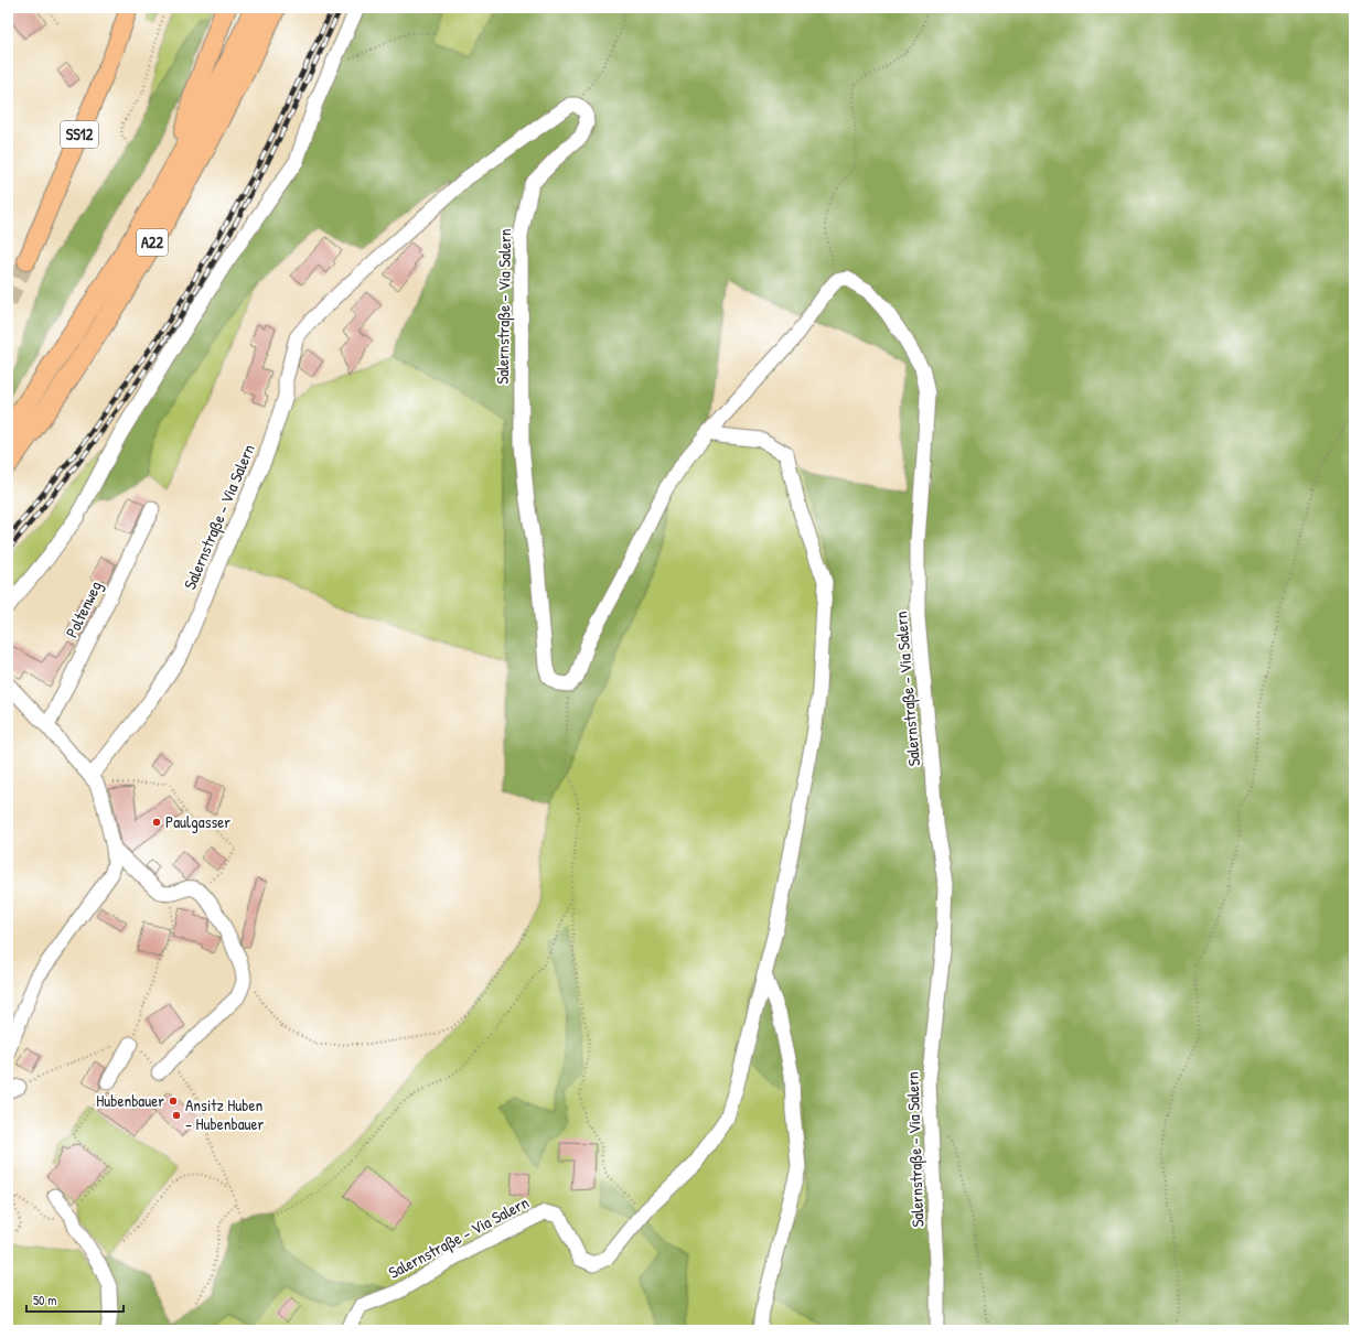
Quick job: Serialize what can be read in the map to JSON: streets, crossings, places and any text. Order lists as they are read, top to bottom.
{
  "streets": {
    "highway": ["A22"],
    "main road": ["SS12"],
    "street": ["Salernstraße - Via Salern", "Poltenweg"]
  },
  "places": ["Paulgasser", "Hubenbauer", "Ansitz Huben - Hubenbauer"],
  "scale_bar": "50 m"
}
